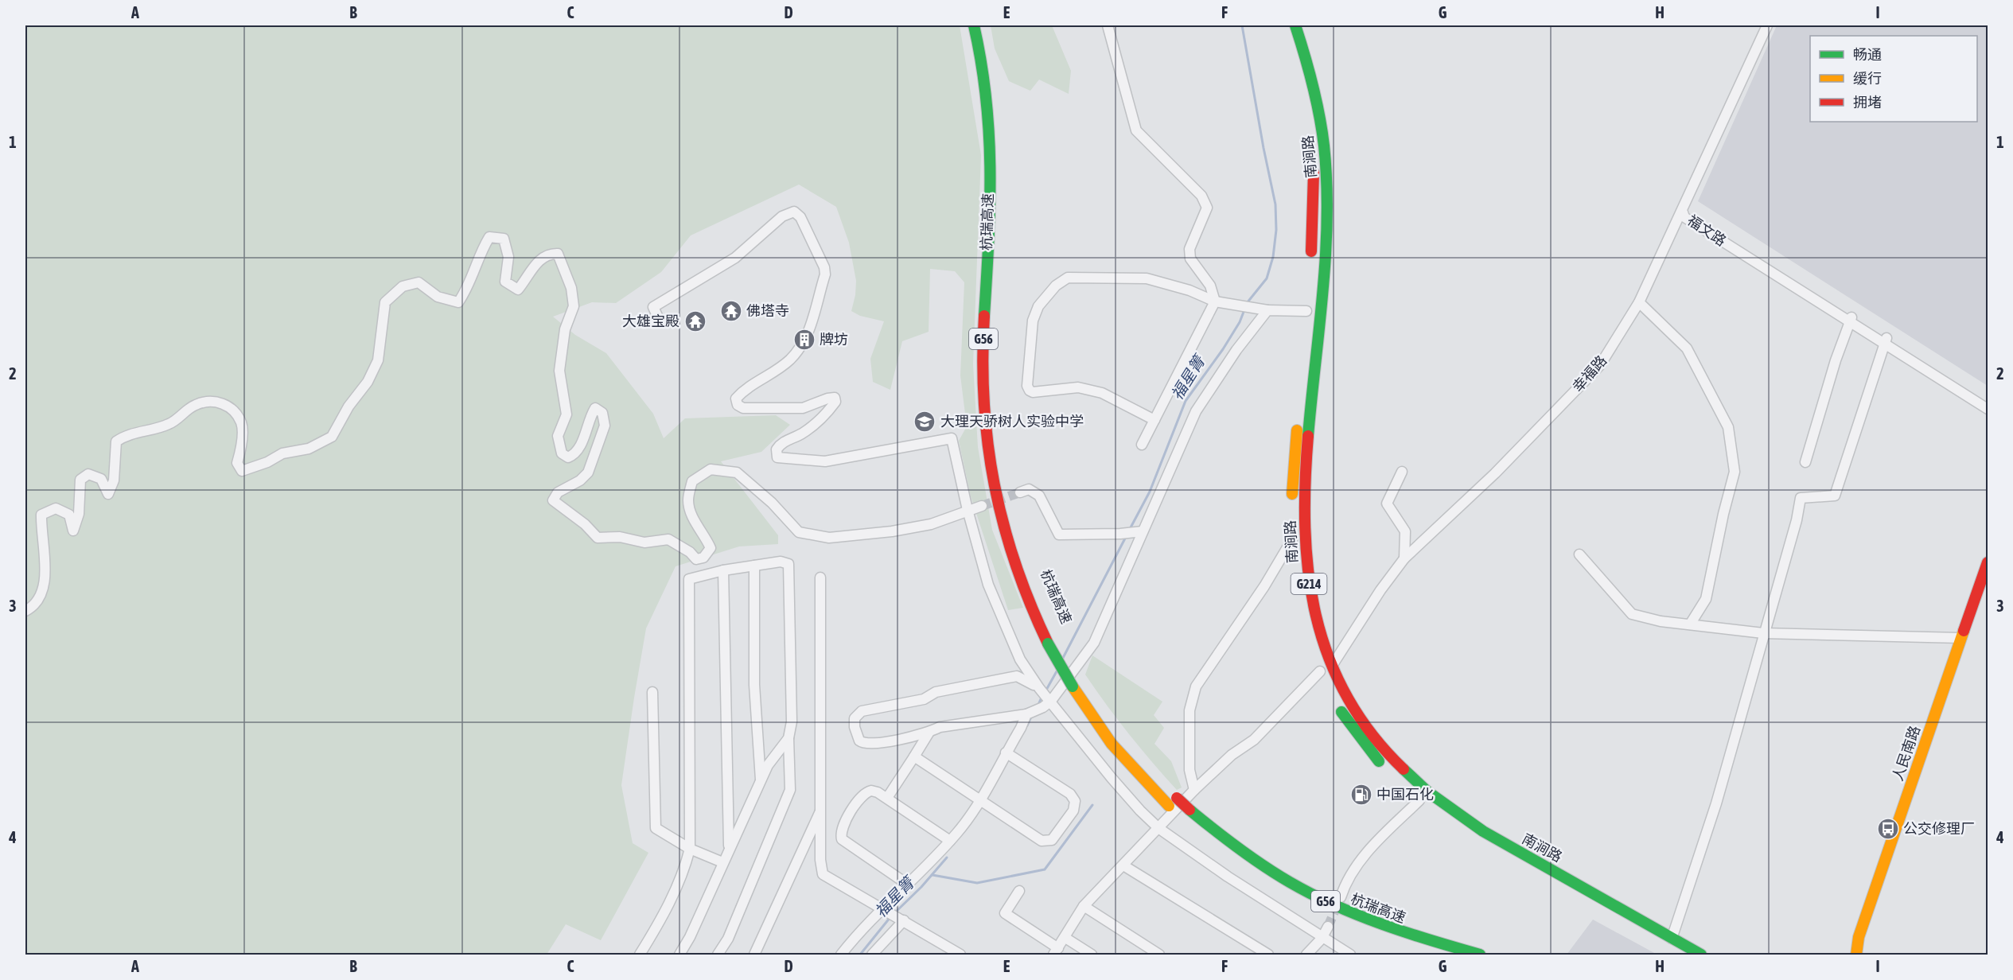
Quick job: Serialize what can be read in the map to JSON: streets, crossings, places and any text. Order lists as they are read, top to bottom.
{
  "streets": {
    "main road": [
      "南涧路",
      "杭瑞高速",
      "G56",
      "G214",
      "人民南路"
    ],
    "street": ["福文路", "幸福路"]
  },
  "crossings": [
    ["南涧路", "幸福路"],
    ["福文路", "幸福路"]
  ],
  "water": ["福星箐"],
  "places": {
    "temple": ["佛塔寺", "大雄宝殿"],
    "building": ["牌坊"],
    "school or university": ["大理天骄树人实验中学"],
    "fuel station": ["中国石化"],
    "bus stop": ["公交修理厂"]
  },
  "legend": ["畅通", "缓行", "拥堵"],
  "grid": {
    "columns": [
      "A",
      "B",
      "C",
      "D",
      "E",
      "F",
      "G",
      "H",
      "I"
    ],
    "rows": [
      "1",
      "2",
      "3",
      "4"
    ]
  }
}
